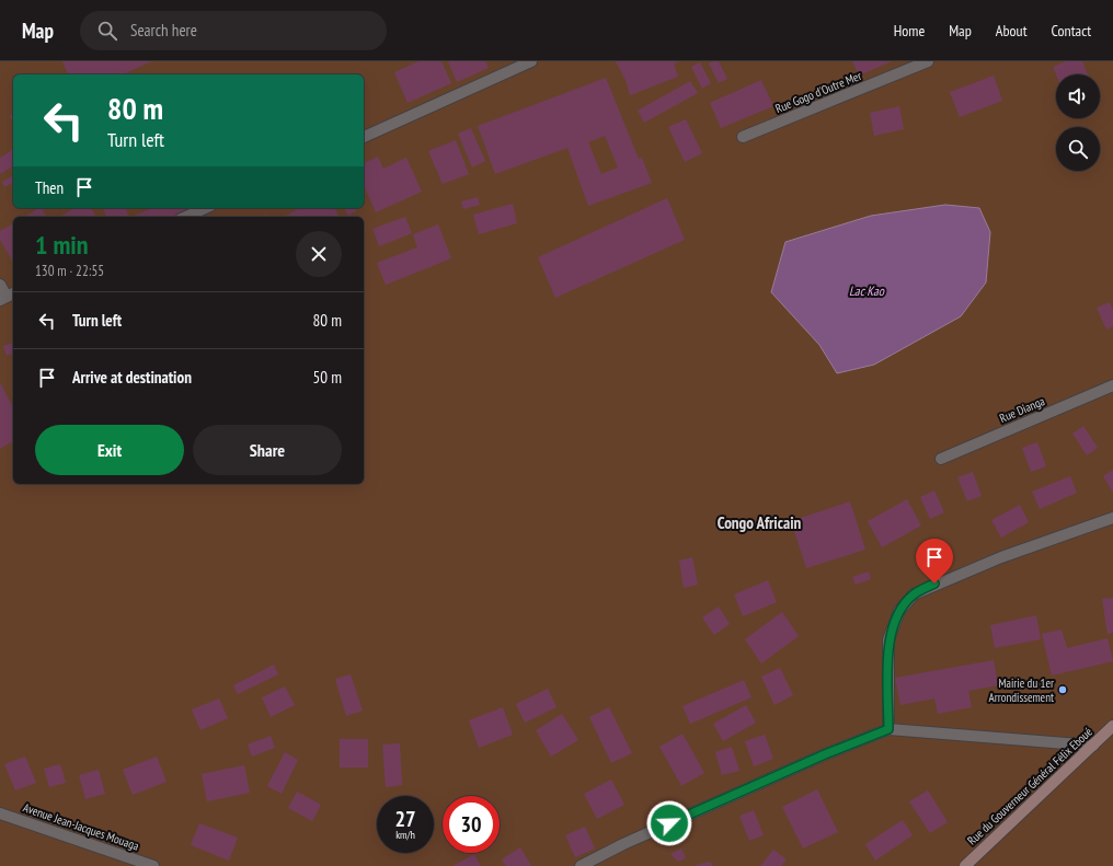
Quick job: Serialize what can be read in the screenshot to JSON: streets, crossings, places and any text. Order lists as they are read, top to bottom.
{
  "streets": {
    "main road": ["Rue du Gouverneur Général Félix Eboué"],
    "street": ["Rue Gogo d'Outre Mer", "Rue Dianga", "Avenue Jean-Jacques Mouaga"]
  },
  "districts": ["Congo Africain"],
  "water": ["Lac Kao"],
  "places": ["Mairie du 1er Arrondissement"],
  "page": {
    "header": "Map",
    "search": "Search here",
    "nav": [
      "Home",
      "Map",
      "About",
      "Contact"
    ],
    "turn": ["80 m", "Turn left"],
    "then": "Then",
    "heading": ["1 min", "130 m · 22:55"],
    "list": [
      {
        "name": "Turn left",
        "value": "80 m"
      },
      {
        "name": "Arrive at destination",
        "value": "50 m"
      }
    ],
    "buttons": ["Exit", "Share"],
    "speed": "27 km/h",
    "limit": "30"
  }
}
